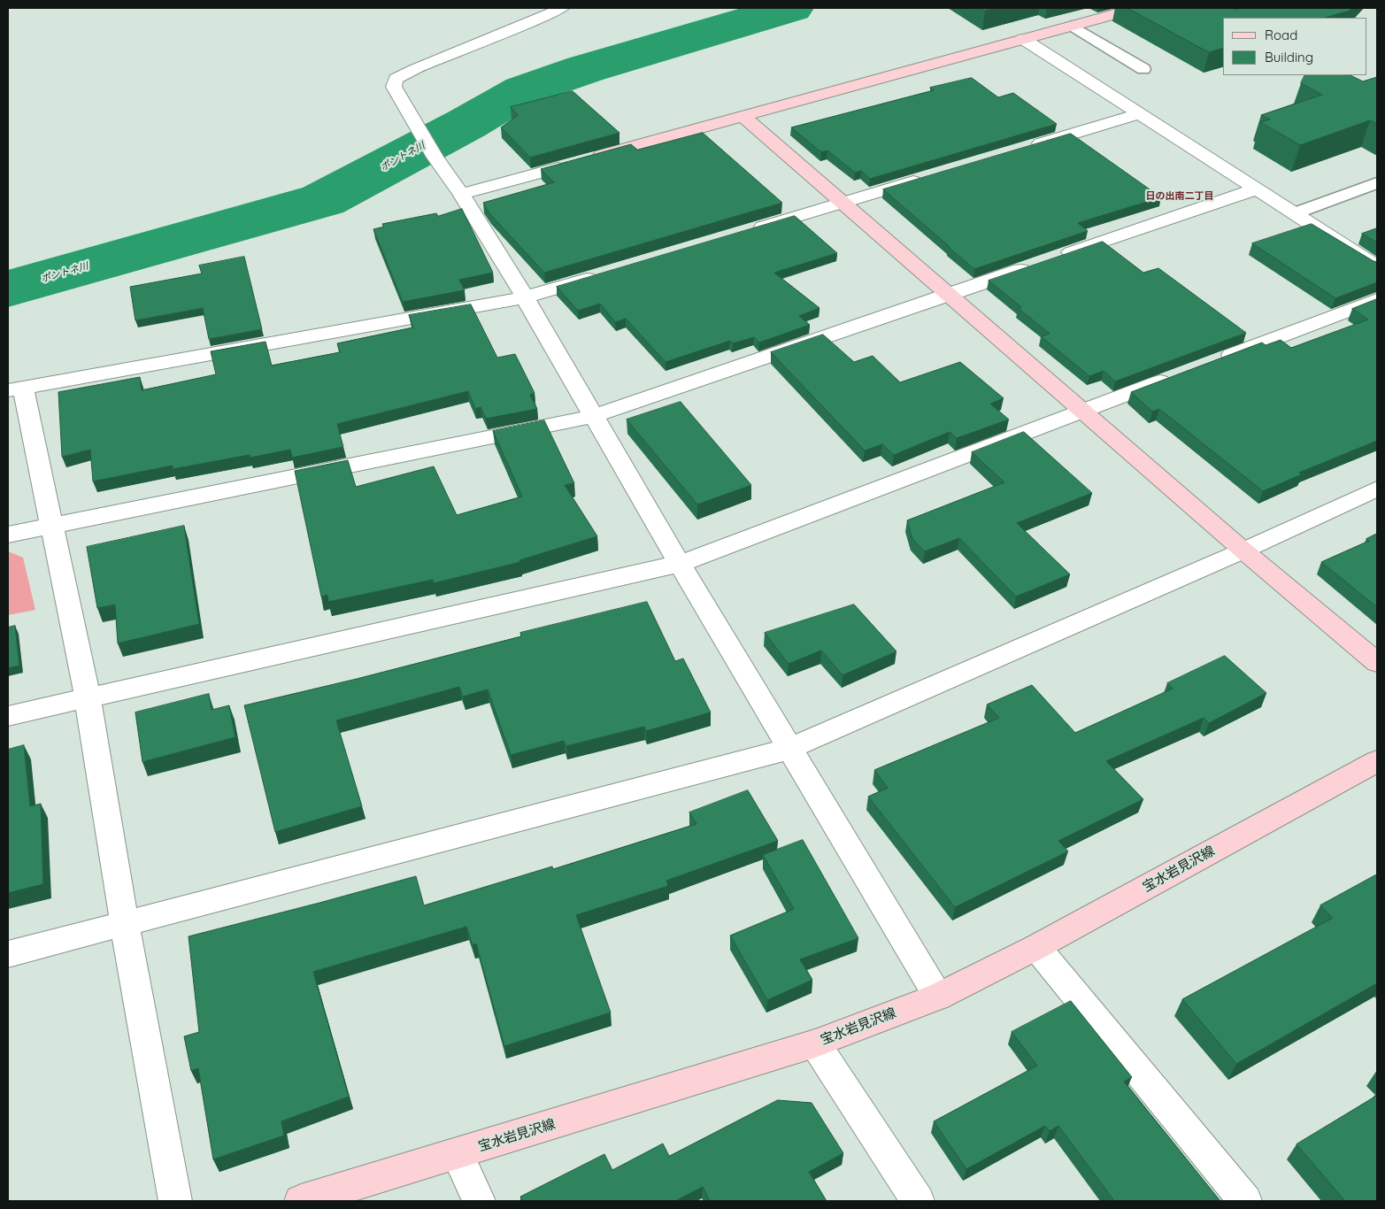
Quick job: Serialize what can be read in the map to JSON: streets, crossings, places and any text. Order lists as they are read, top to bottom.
{
  "streets": {
    "street": ["宝水岩見沢線"]
  },
  "districts": ["日の出南二丁目"],
  "water": ["ポントネ川"],
  "legend": ["Road", "Building"]
}
